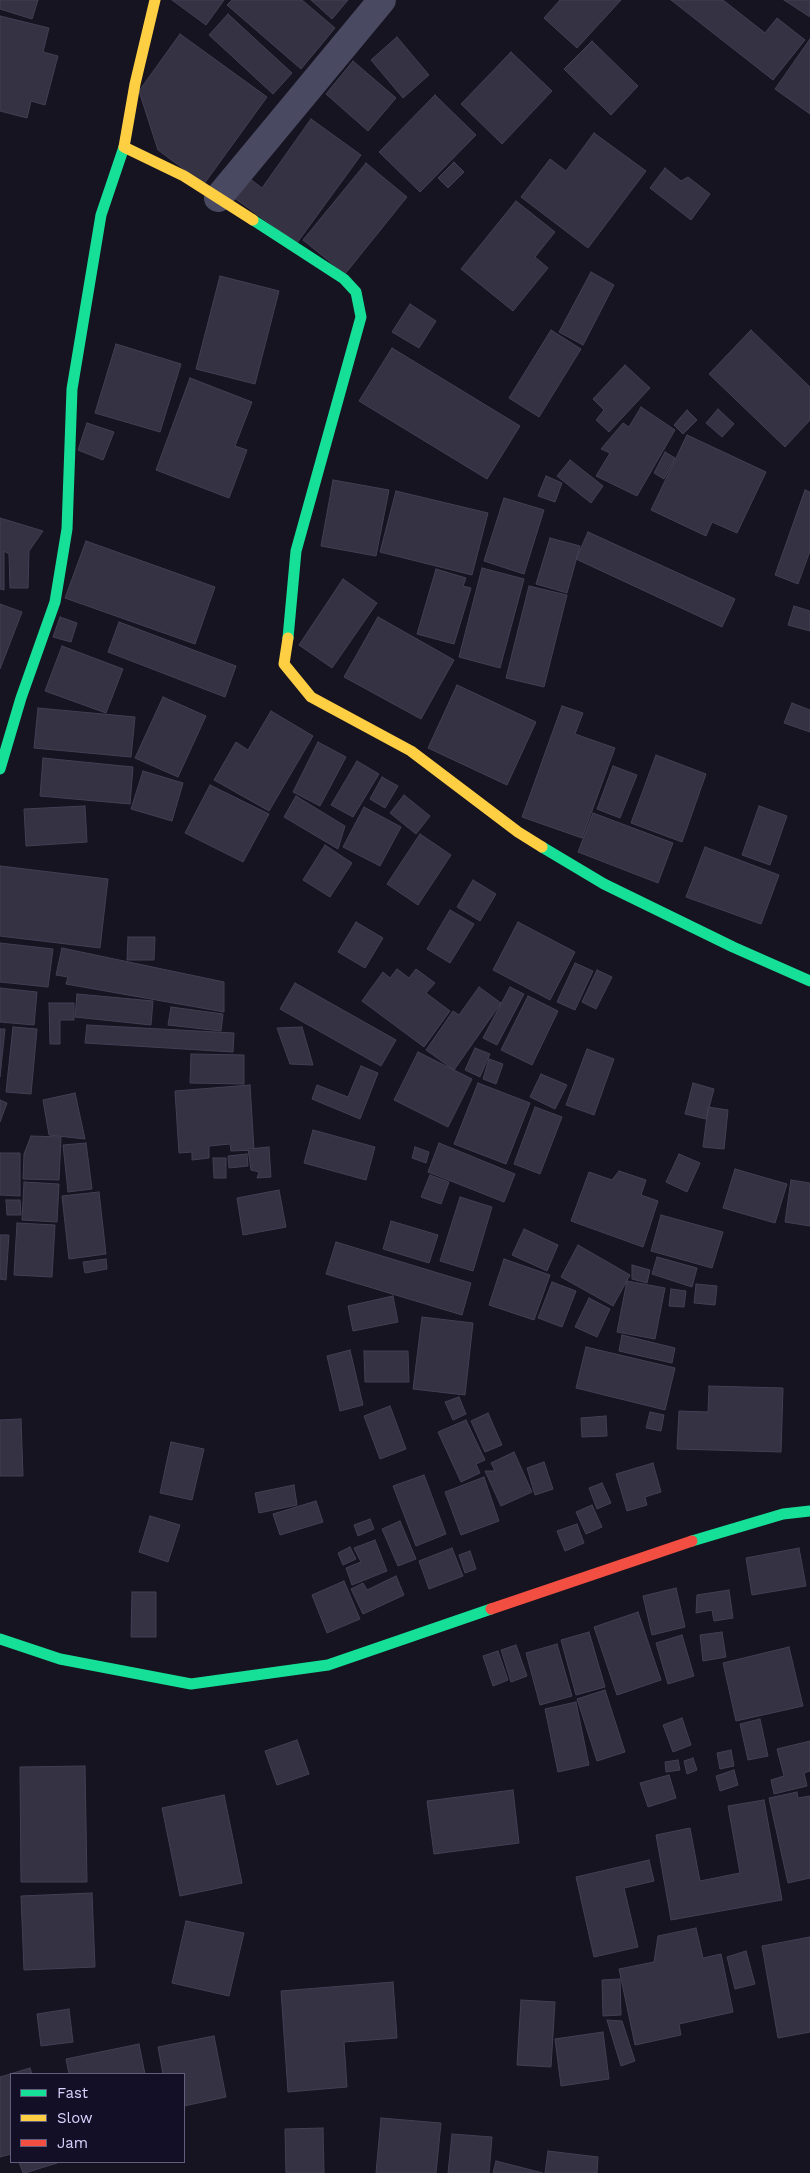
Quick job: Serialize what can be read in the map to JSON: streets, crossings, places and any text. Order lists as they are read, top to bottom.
{
  "legend": ["Fast", "Slow", "Jam"]
}
